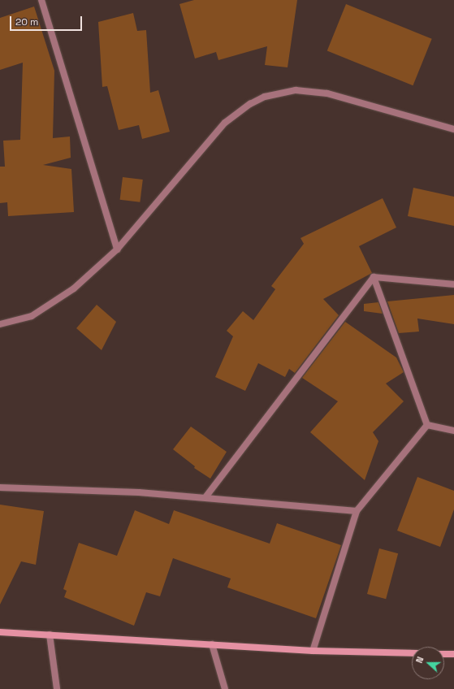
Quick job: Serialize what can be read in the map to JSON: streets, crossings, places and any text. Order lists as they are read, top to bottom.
{
  "scale_bar": "20 m",
  "north": "left"
}
